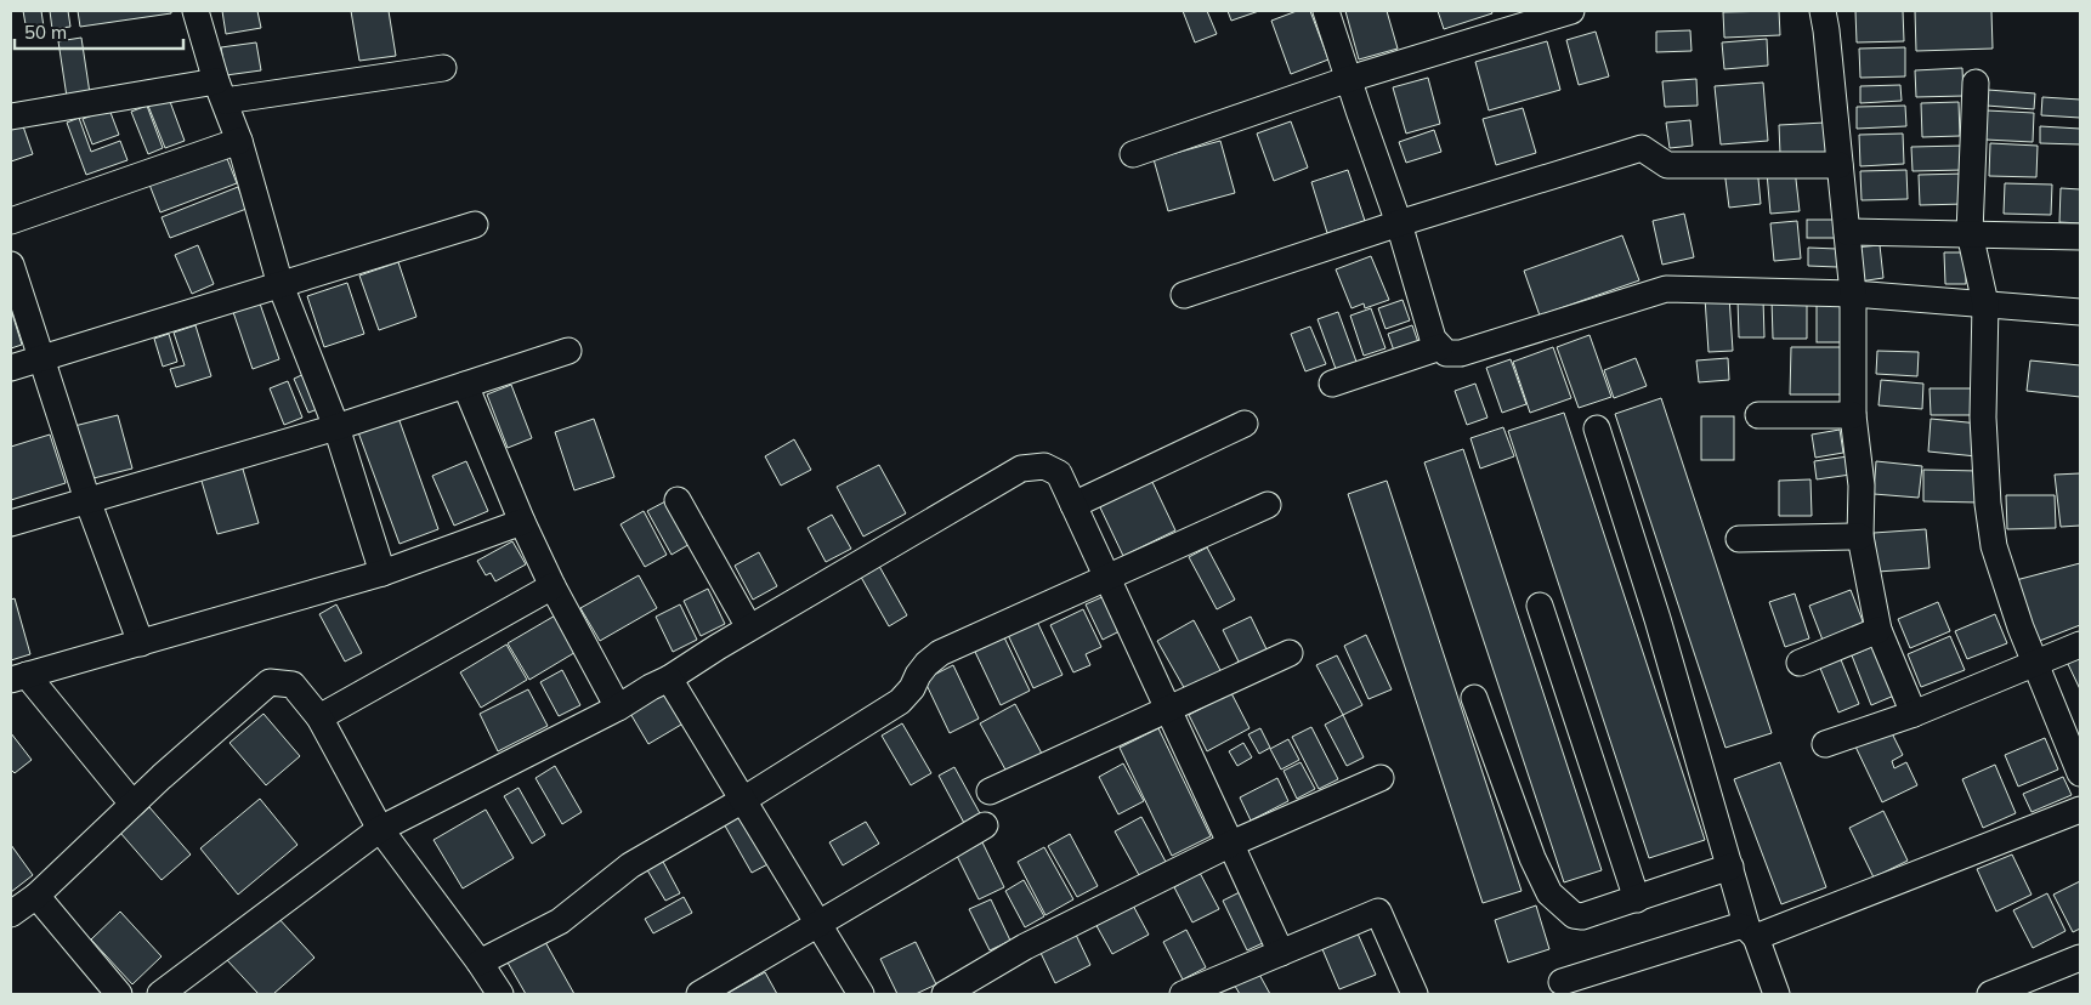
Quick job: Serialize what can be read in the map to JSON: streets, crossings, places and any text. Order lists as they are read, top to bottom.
{
  "scale_bar": "50 m"
}
